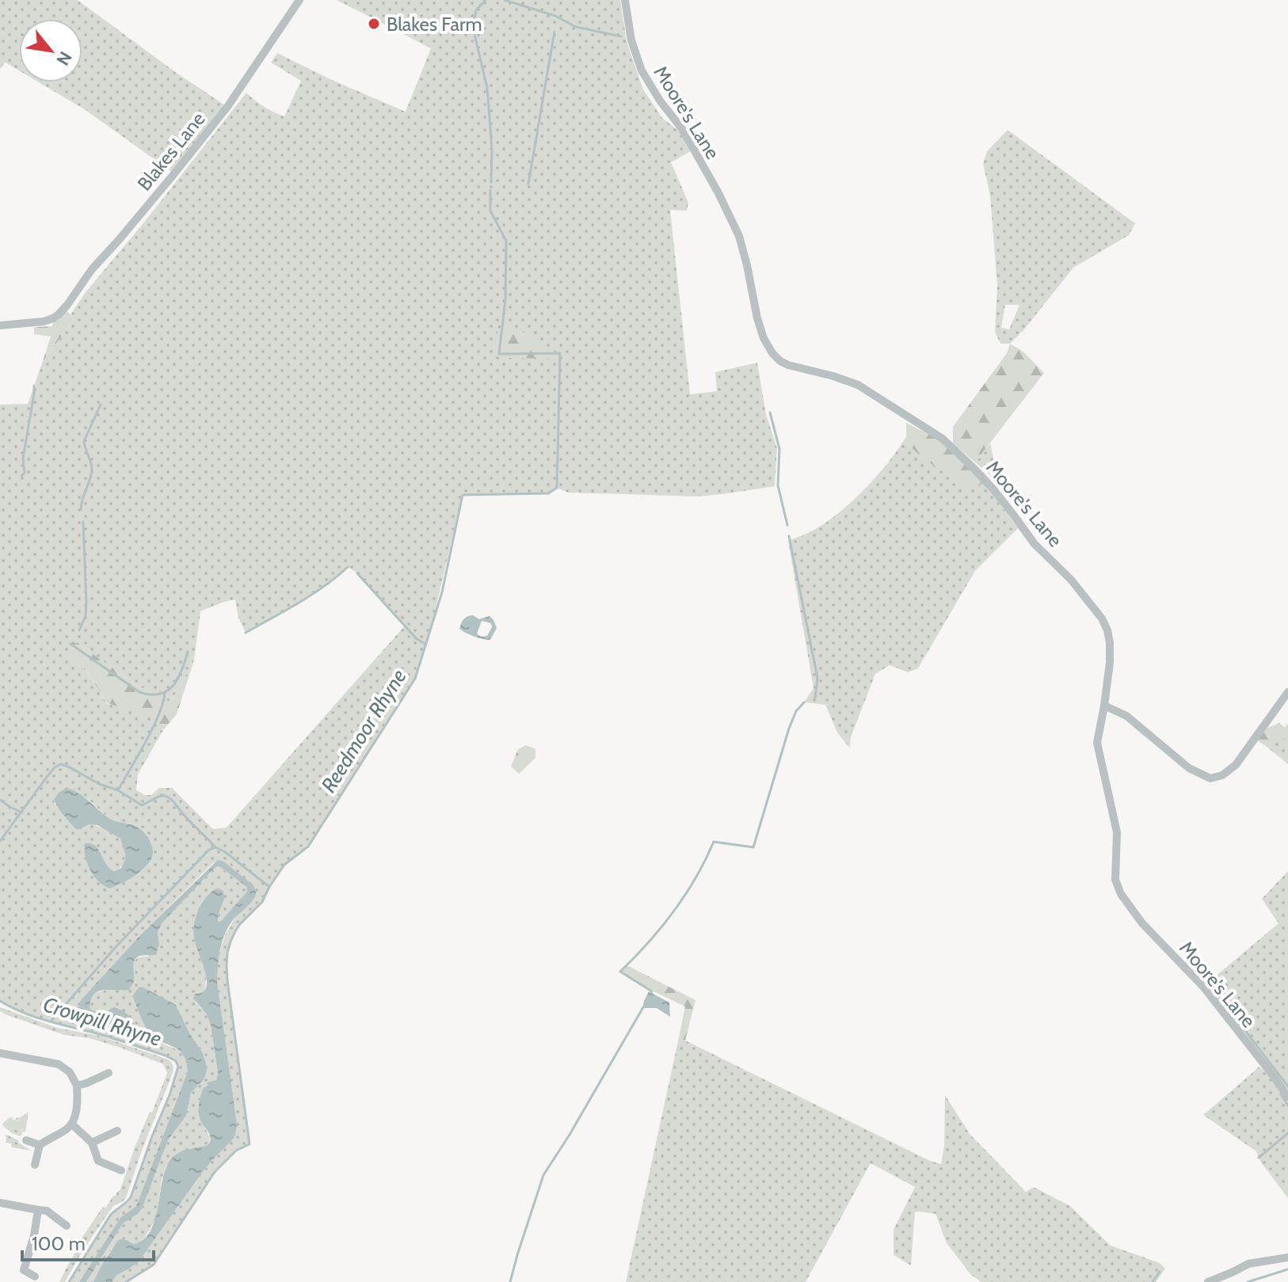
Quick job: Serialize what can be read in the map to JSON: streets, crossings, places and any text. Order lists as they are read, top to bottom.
{
  "streets": {
    "street": ["Moore's Lane", "Blakes Lane"]
  },
  "water": ["Reedmoor Rhyne", "Crowpill Rhyne"],
  "places": ["Blakes Farm"],
  "scale_bar": "100 m",
  "north": "bottom right"
}
